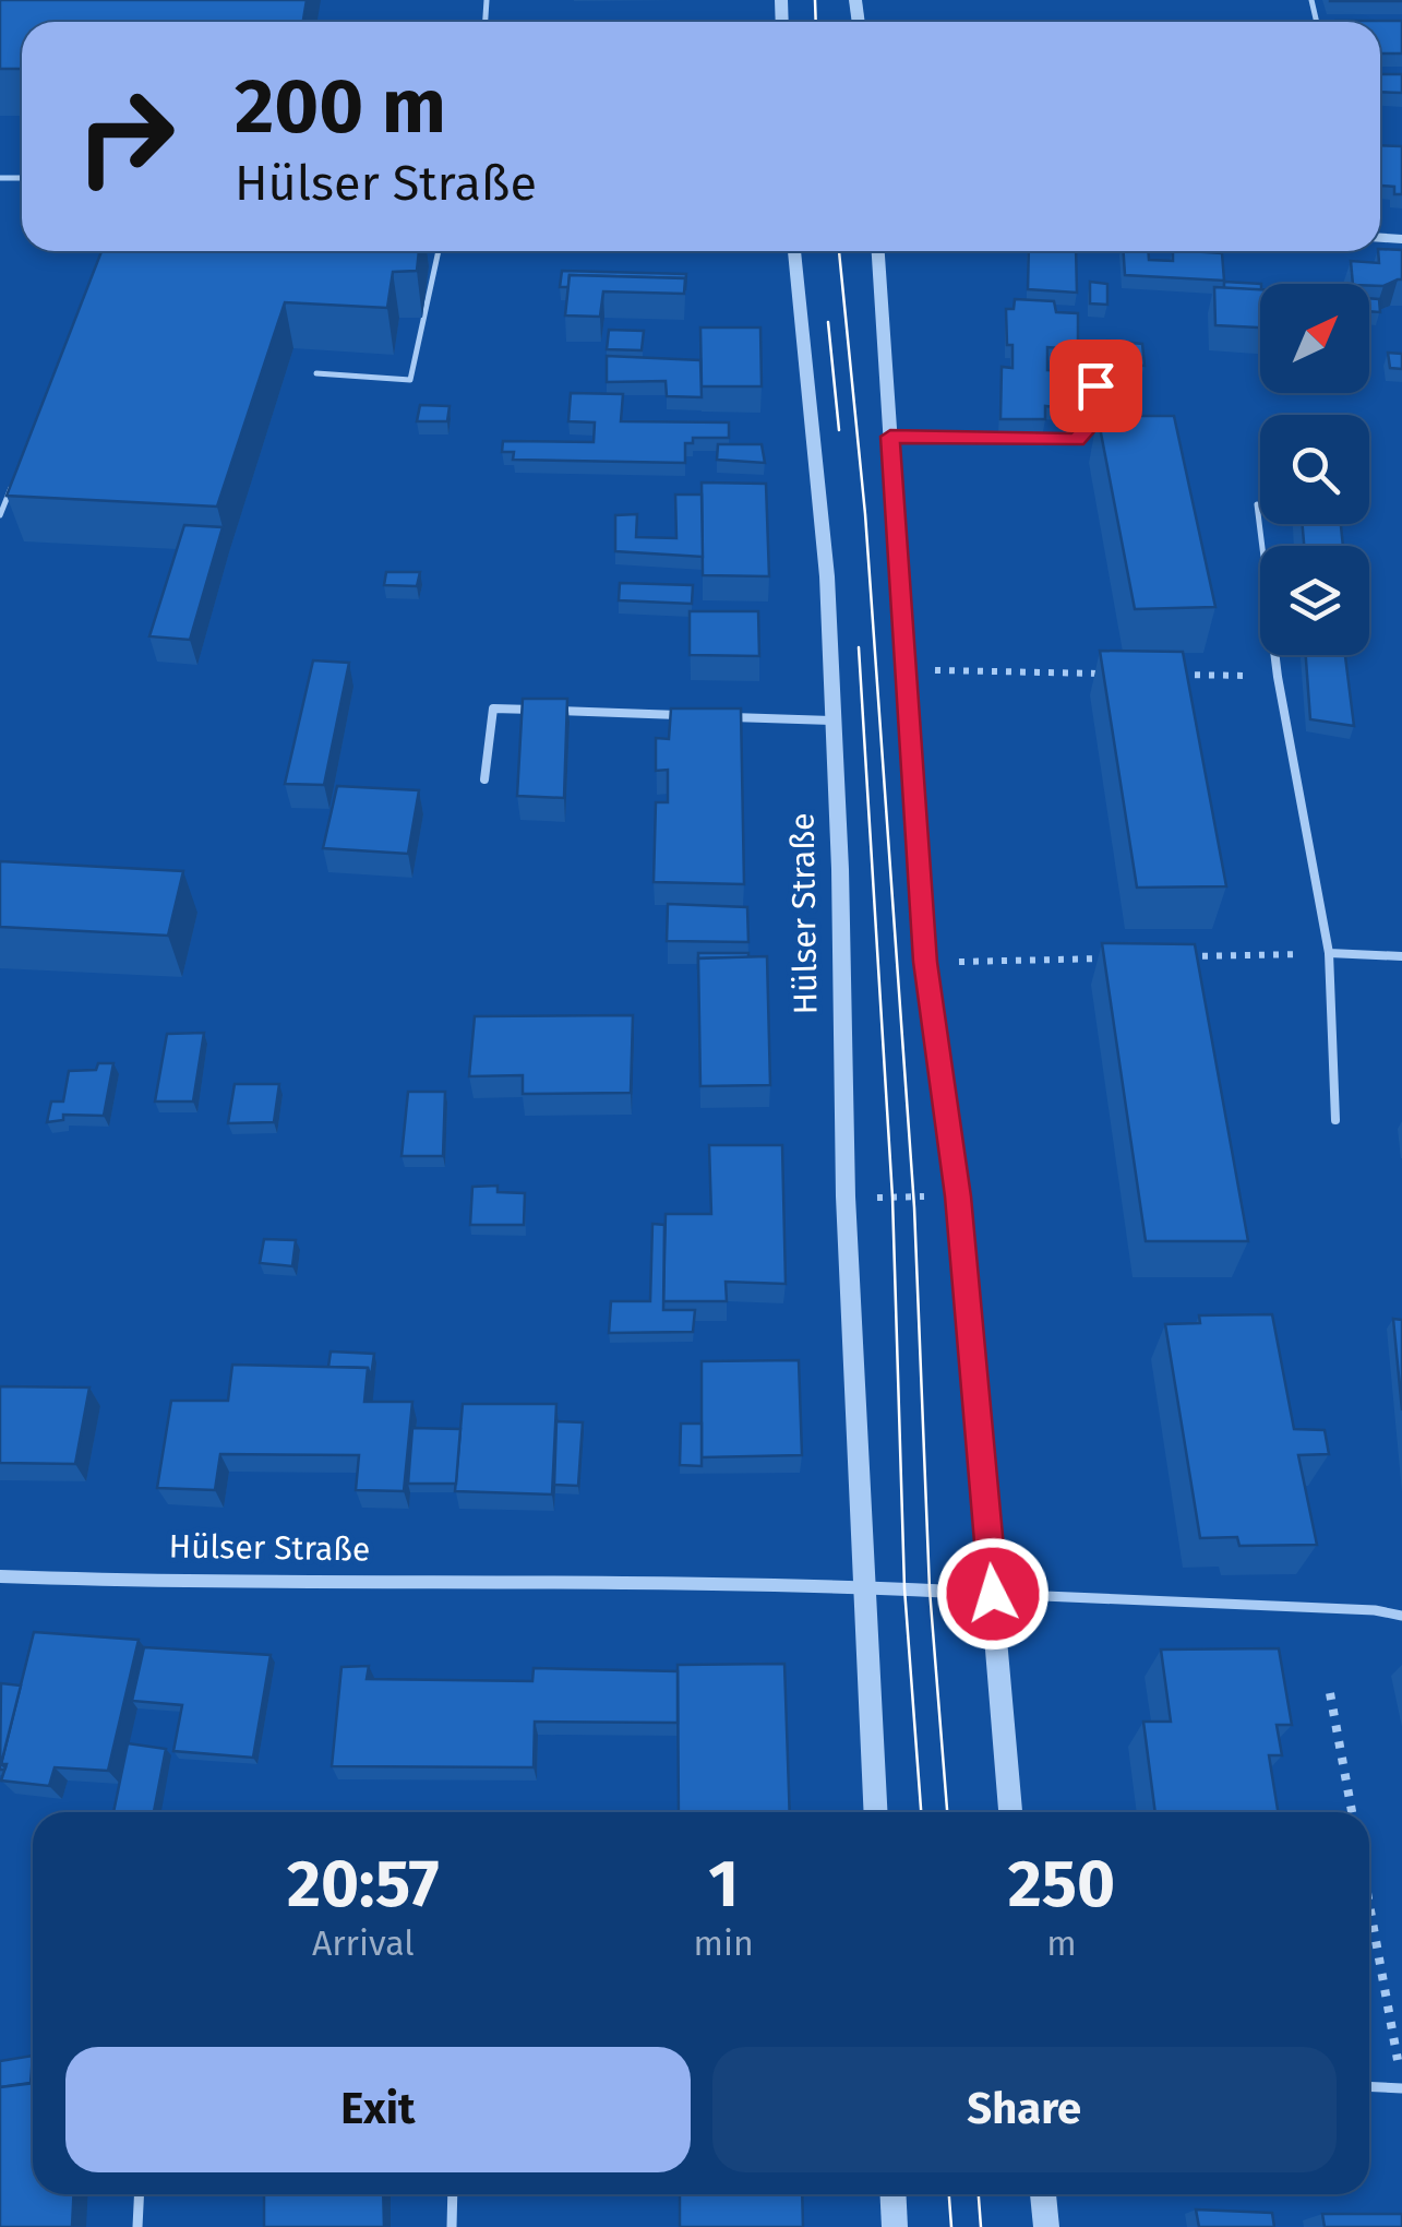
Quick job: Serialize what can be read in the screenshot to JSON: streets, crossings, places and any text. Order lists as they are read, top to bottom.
{
  "streets": {
    "street": ["Hülser Straße"]
  },
  "north": "top right",
  "page": {
    "turn": ["200 m", "Hülser Straße"],
    "eta": [
      "20:57",
      "Arrival",
      "1",
      "min",
      "250",
      "m"
    ],
    "buttons": ["Exit", "Share"]
  }
}
